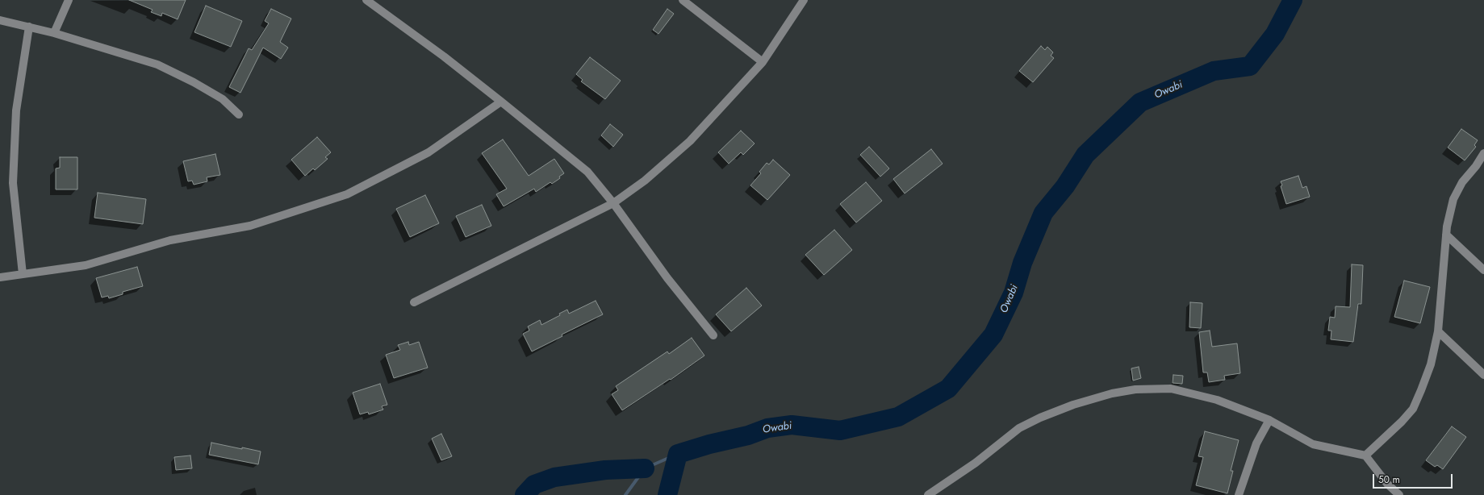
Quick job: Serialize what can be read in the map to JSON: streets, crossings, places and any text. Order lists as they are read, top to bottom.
{
  "water": ["Owabi"],
  "scale_bar": "50 m"
}
